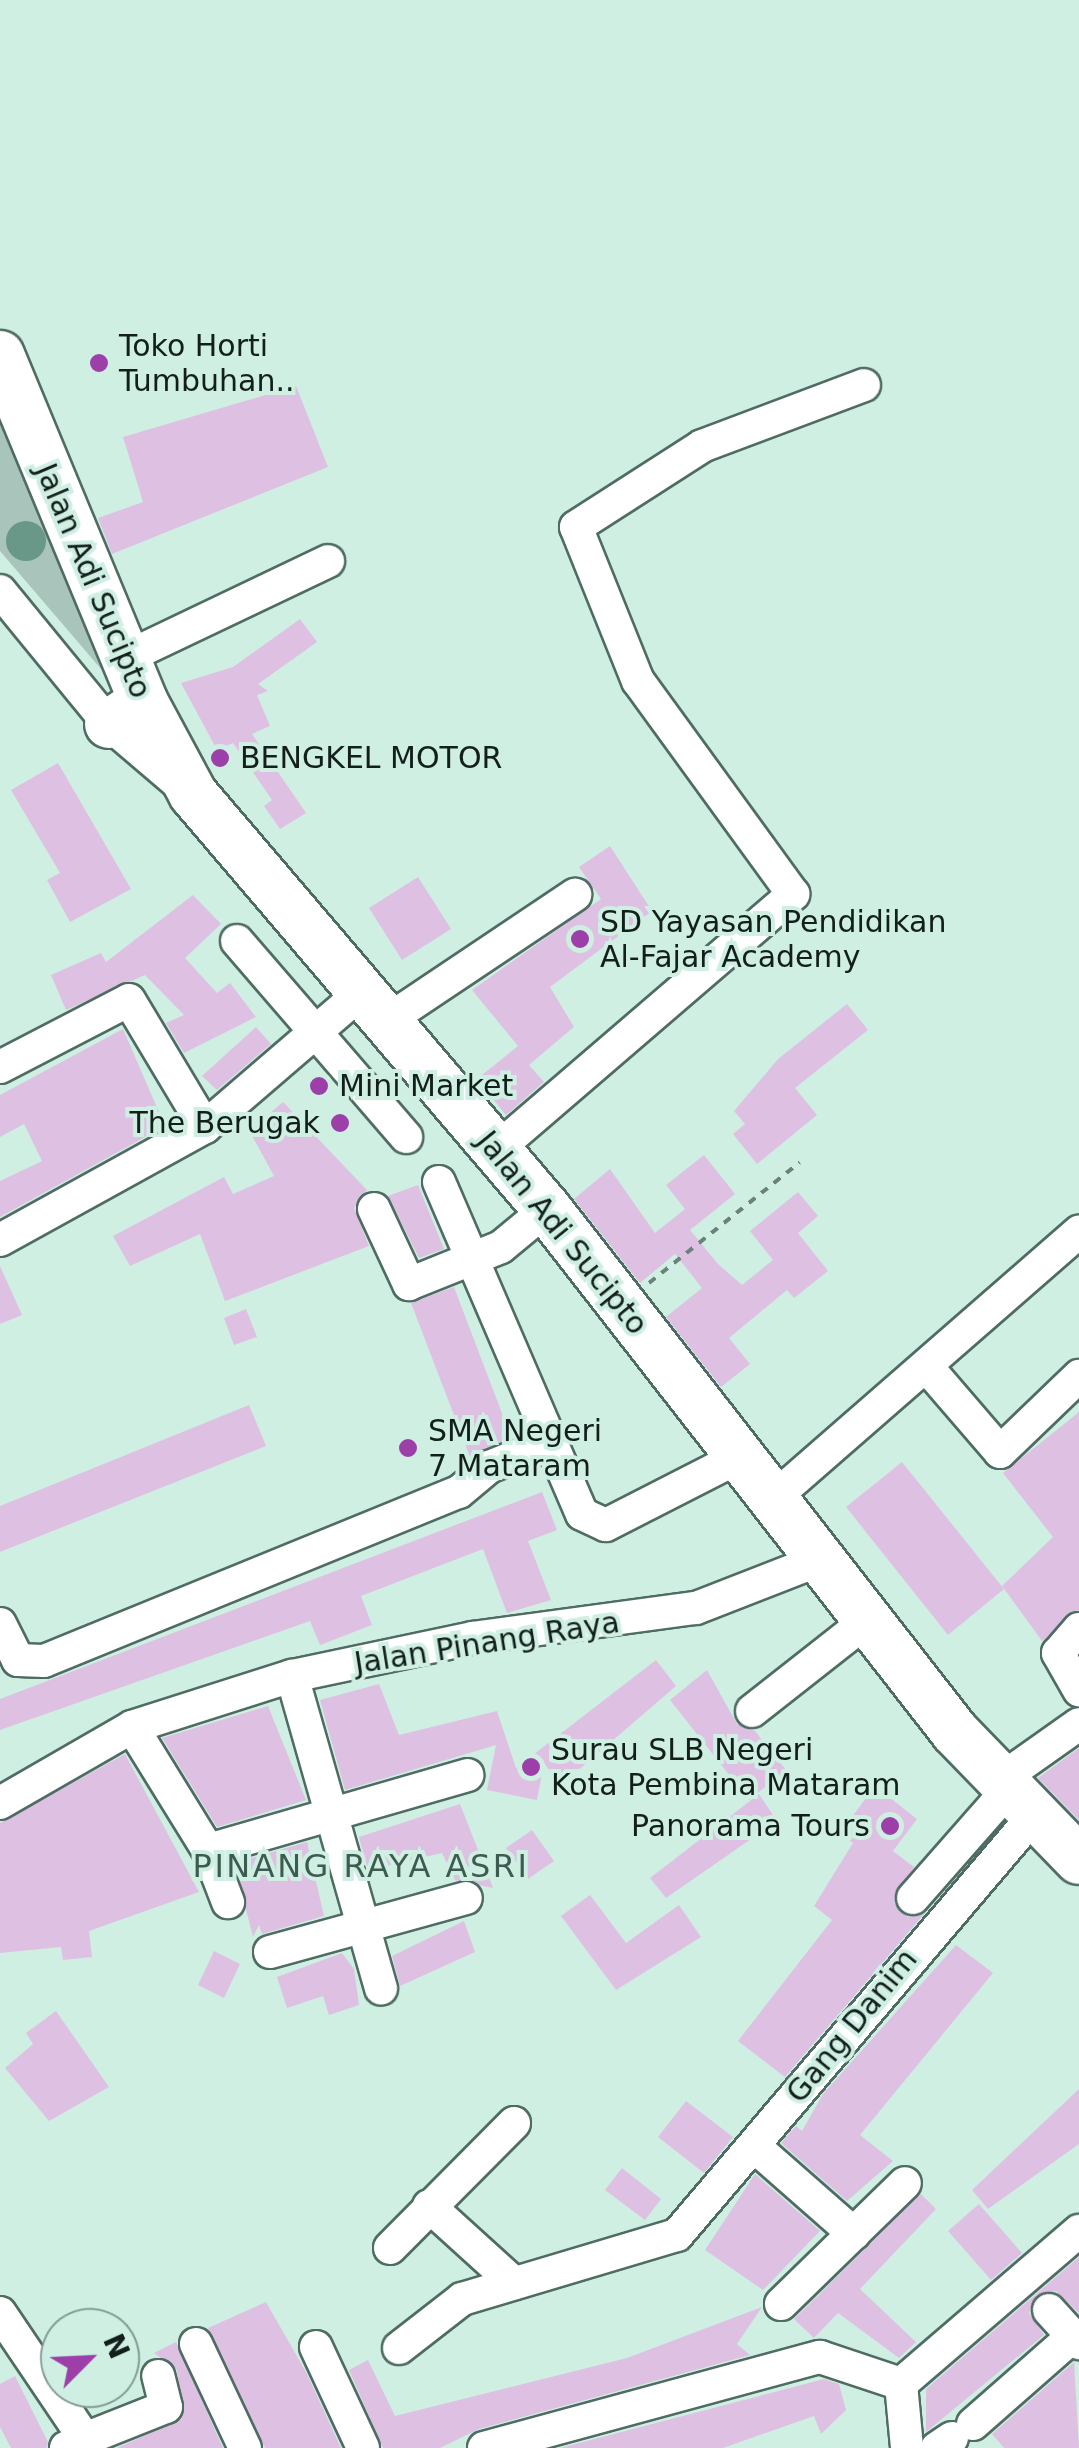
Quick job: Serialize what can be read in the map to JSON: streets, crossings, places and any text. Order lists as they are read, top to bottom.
{
  "streets": {
    "highway": ["Jalan Adi Sucipto"],
    "street": ["Jalan Pinang Raya", "Gang Danim"]
  },
  "crossings": [
    ["Jalan Adi Sucipto", "Jalan Pinang Raya"],
    ["Jalan Adi Sucipto", "Gang Danim"]
  ],
  "districts": ["PINANG RAYA ASRI"],
  "places": [
    "Toko Horti Tumbuhan..",
    "BENGKEL MOTOR",
    "SD Yayasan Pendidikan Al-Fajar Academy",
    "Mini Market",
    "The Berugak",
    "SMA Negeri 7 Mataram",
    "Surau SLB Negeri Kota Pembina Mataram",
    "Panorama Tours"
  ],
  "north": "top right"
}
